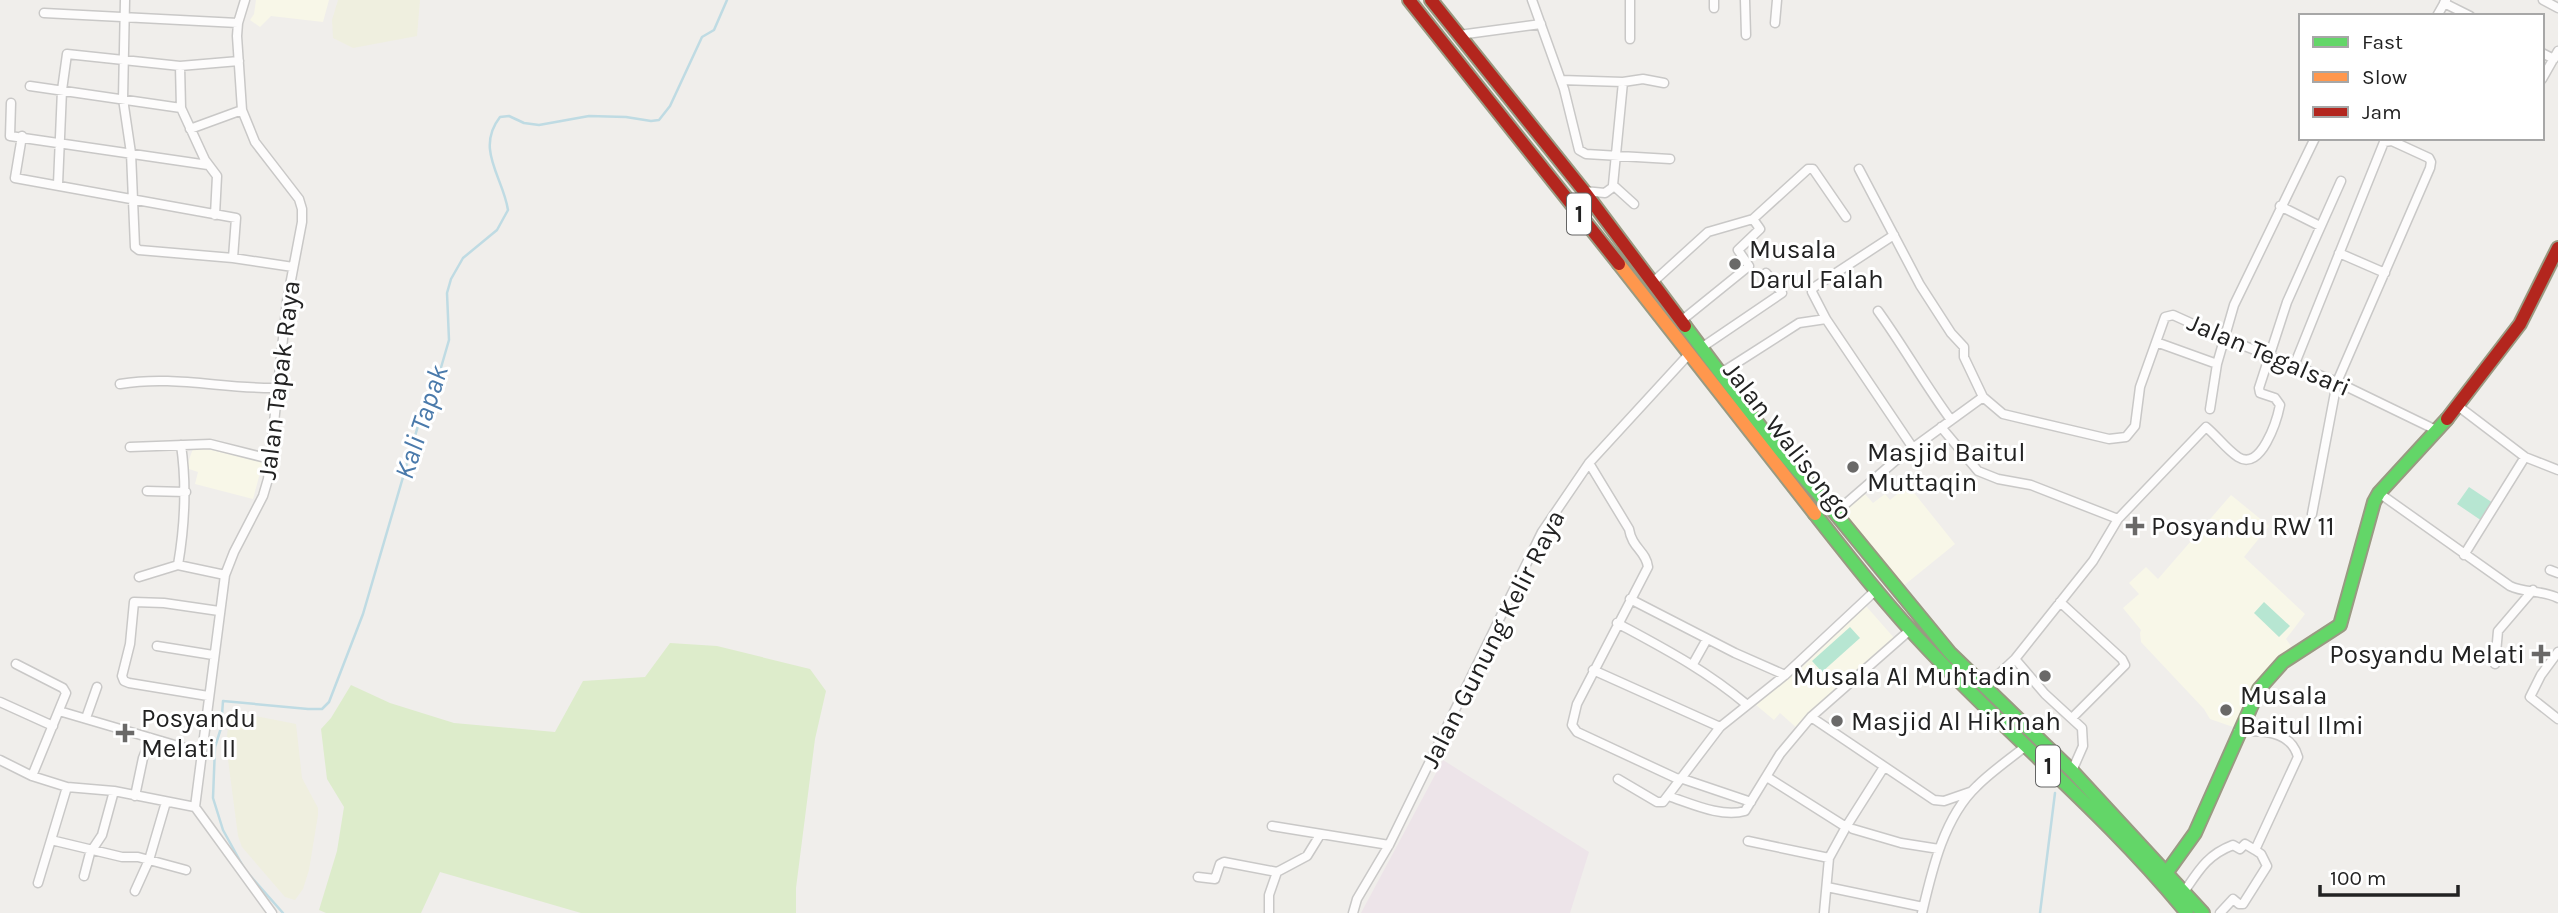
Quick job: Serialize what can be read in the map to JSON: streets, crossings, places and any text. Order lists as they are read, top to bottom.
{
  "streets": {
    "main road": ["1", "Jalan Walisongo"],
    "street": ["Jalan Tegalsari", "Jalan Tapak Raya", "Jalan Gunung Kelir Raya"]
  },
  "crossings": [
    ["1", "Jalan Walisongo"],
    ["Jalan Walisongo", "Jalan Gunung Kelir Raya"]
  ],
  "water": ["Kali Tapak"],
  "places": {
    "other": [
      "Musala Darul Falah",
      "Masjid Baitul Muttaqin",
      "Musala Al Muhtadin",
      "Musala Baitul Ilmi",
      "Masjid Al Hikmah"
    ],
    "health": ["Posyandu RW 11", "Posyandu Melati", "Posyandu Melati II"]
  },
  "legend": ["Fast", "Slow", "Jam"],
  "scale_bar": "100 m"
}
